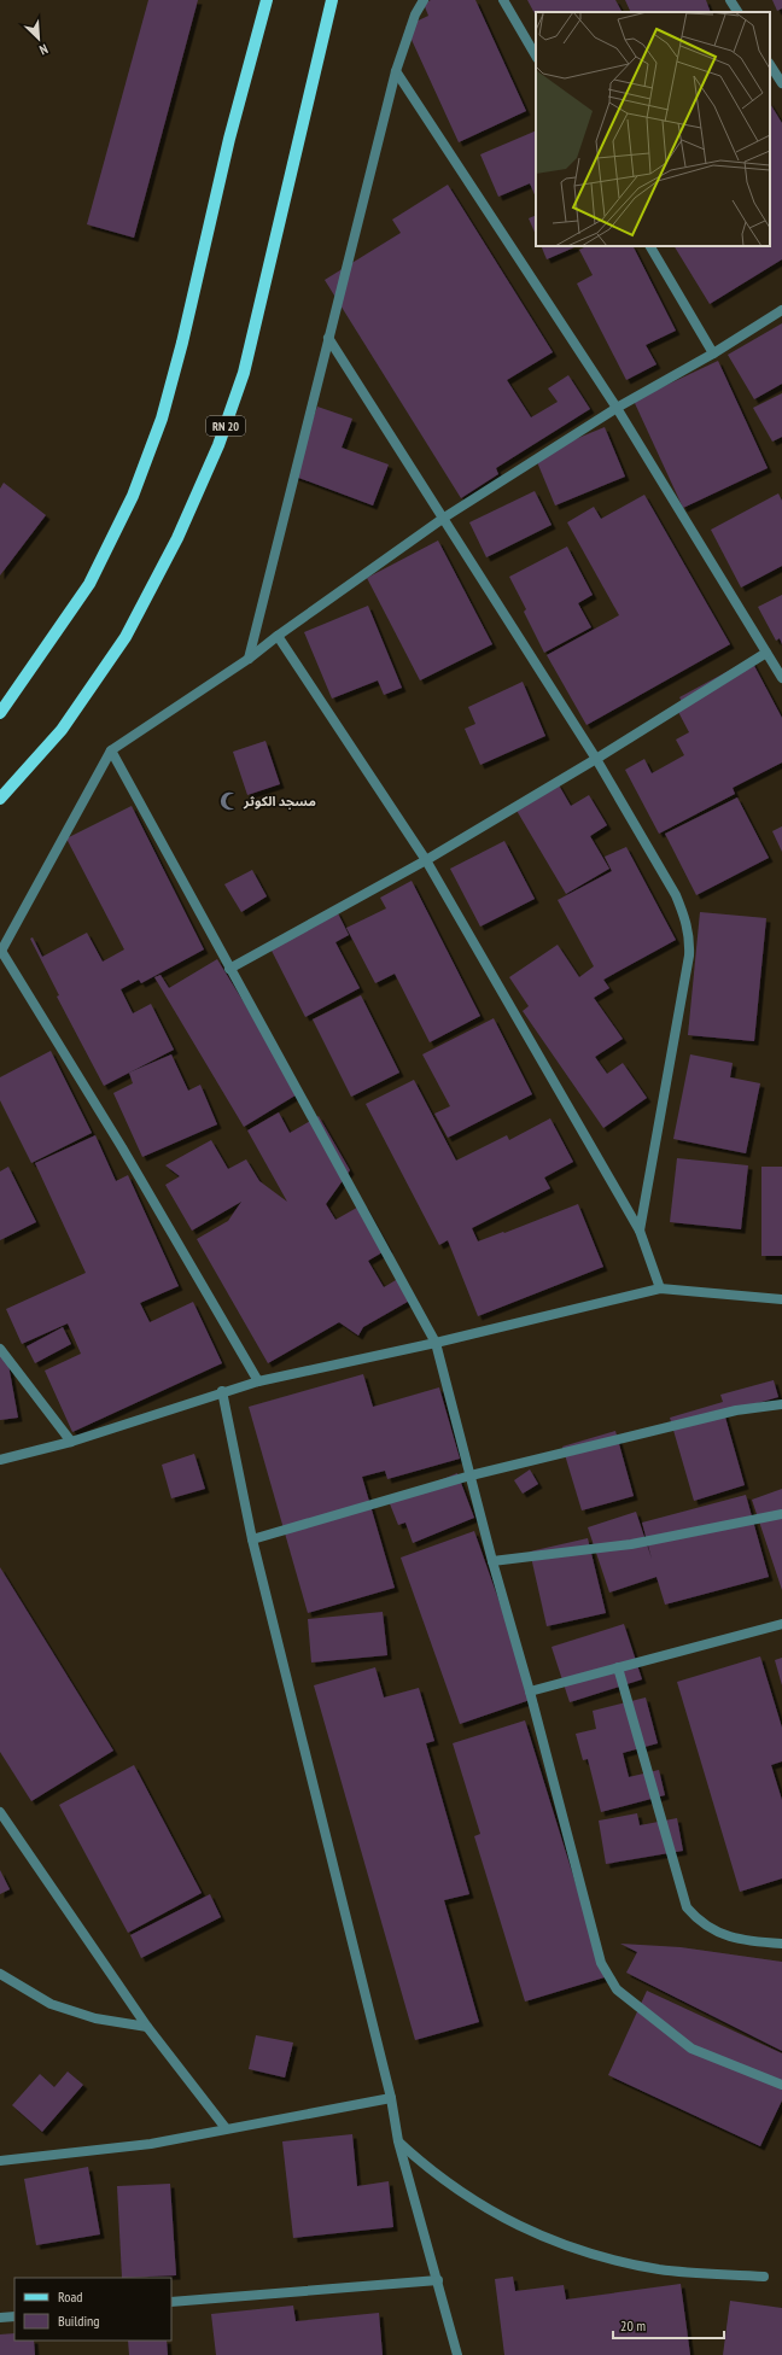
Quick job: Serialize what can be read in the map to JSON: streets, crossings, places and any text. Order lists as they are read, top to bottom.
{
  "streets": {
    "main road": ["RN 20"]
  },
  "places": {
    "mosque": ["مسجد الكوثر"]
  },
  "legend": ["Road", "Building"],
  "scale_bar": "20 m",
  "north": "bottom right"
}
